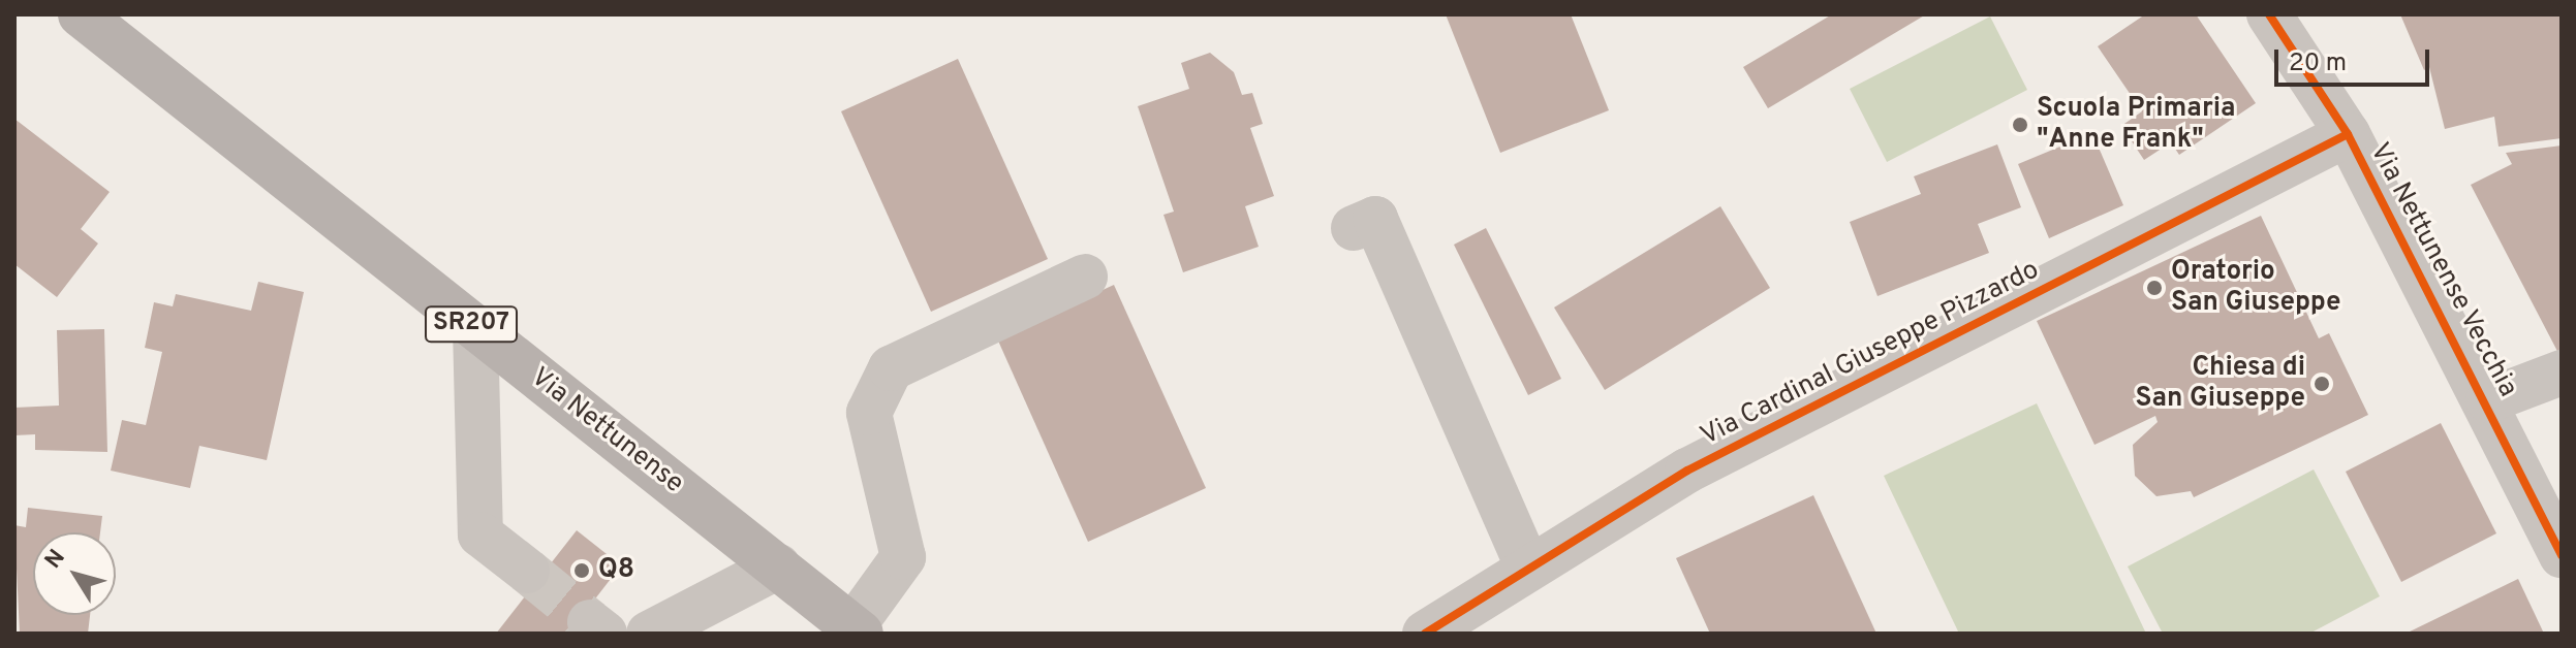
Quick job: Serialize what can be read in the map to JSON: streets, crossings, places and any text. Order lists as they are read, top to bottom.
{
  "streets": {
    "main road": ["SR207", "Via Nettunense"],
    "street": ["Via Nettunense Vecchia", "Via Cardinal Giuseppe Pizzardo"]
  },
  "crossings": [
    ["Via Nettunense Vecchia", "Via Cardinal Giuseppe Pizzardo"]
  ],
  "places": [
    "Scuola Primaria \"Anne Frank\"",
    "Oratorio San Giuseppe",
    "Chiesa di San Giuseppe",
    "Q8"
  ],
  "scale_bar": "20 m",
  "north": "top left"
}
